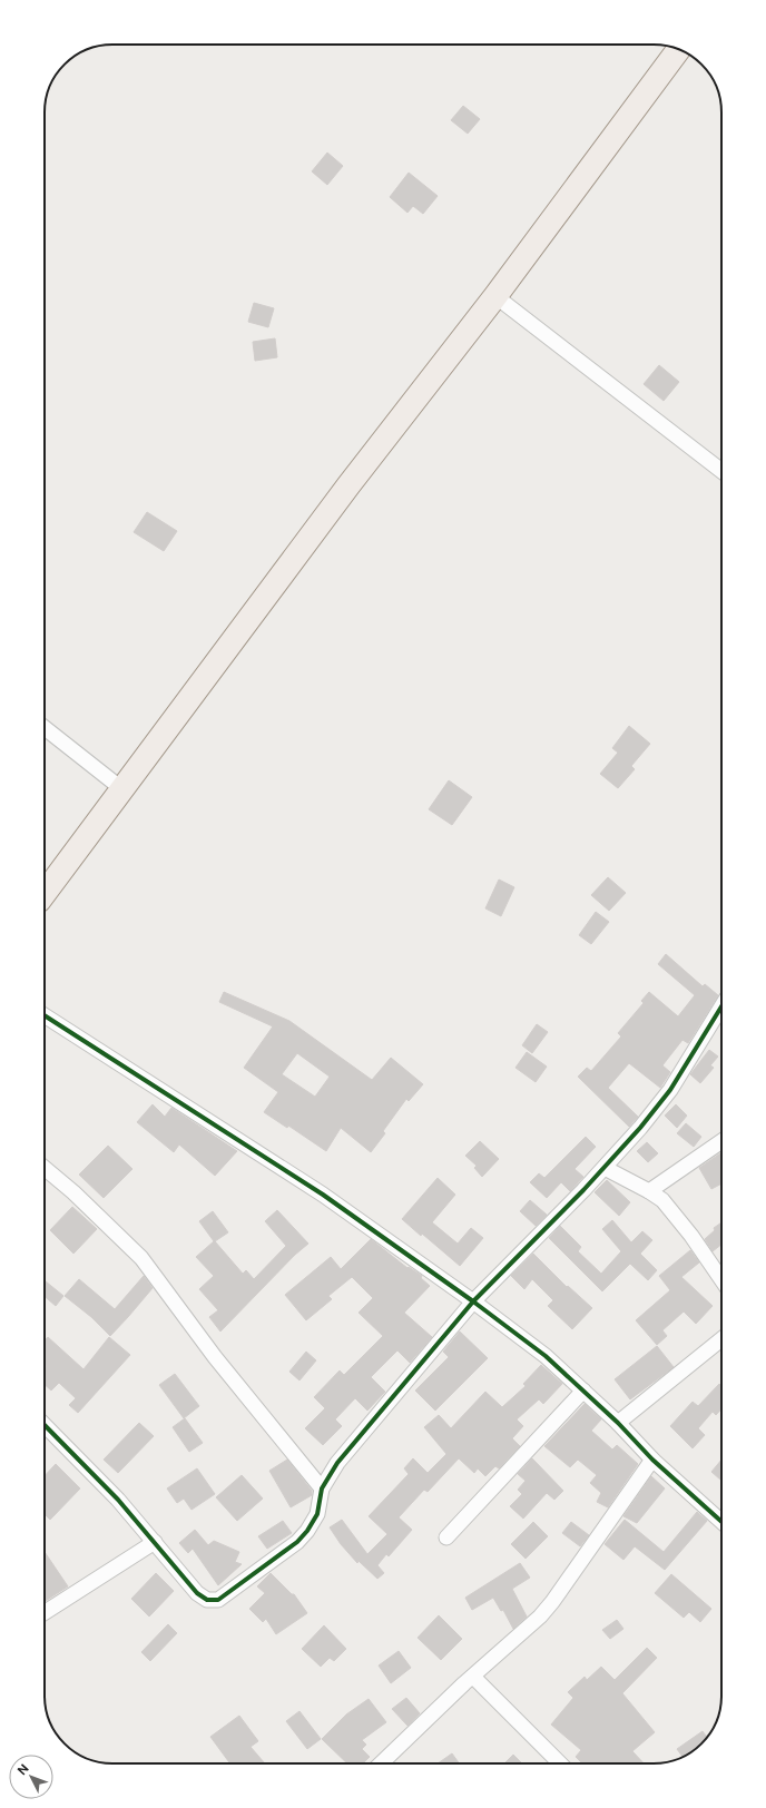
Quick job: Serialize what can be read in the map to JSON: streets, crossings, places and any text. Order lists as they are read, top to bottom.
{
  "north": "top left"
}
